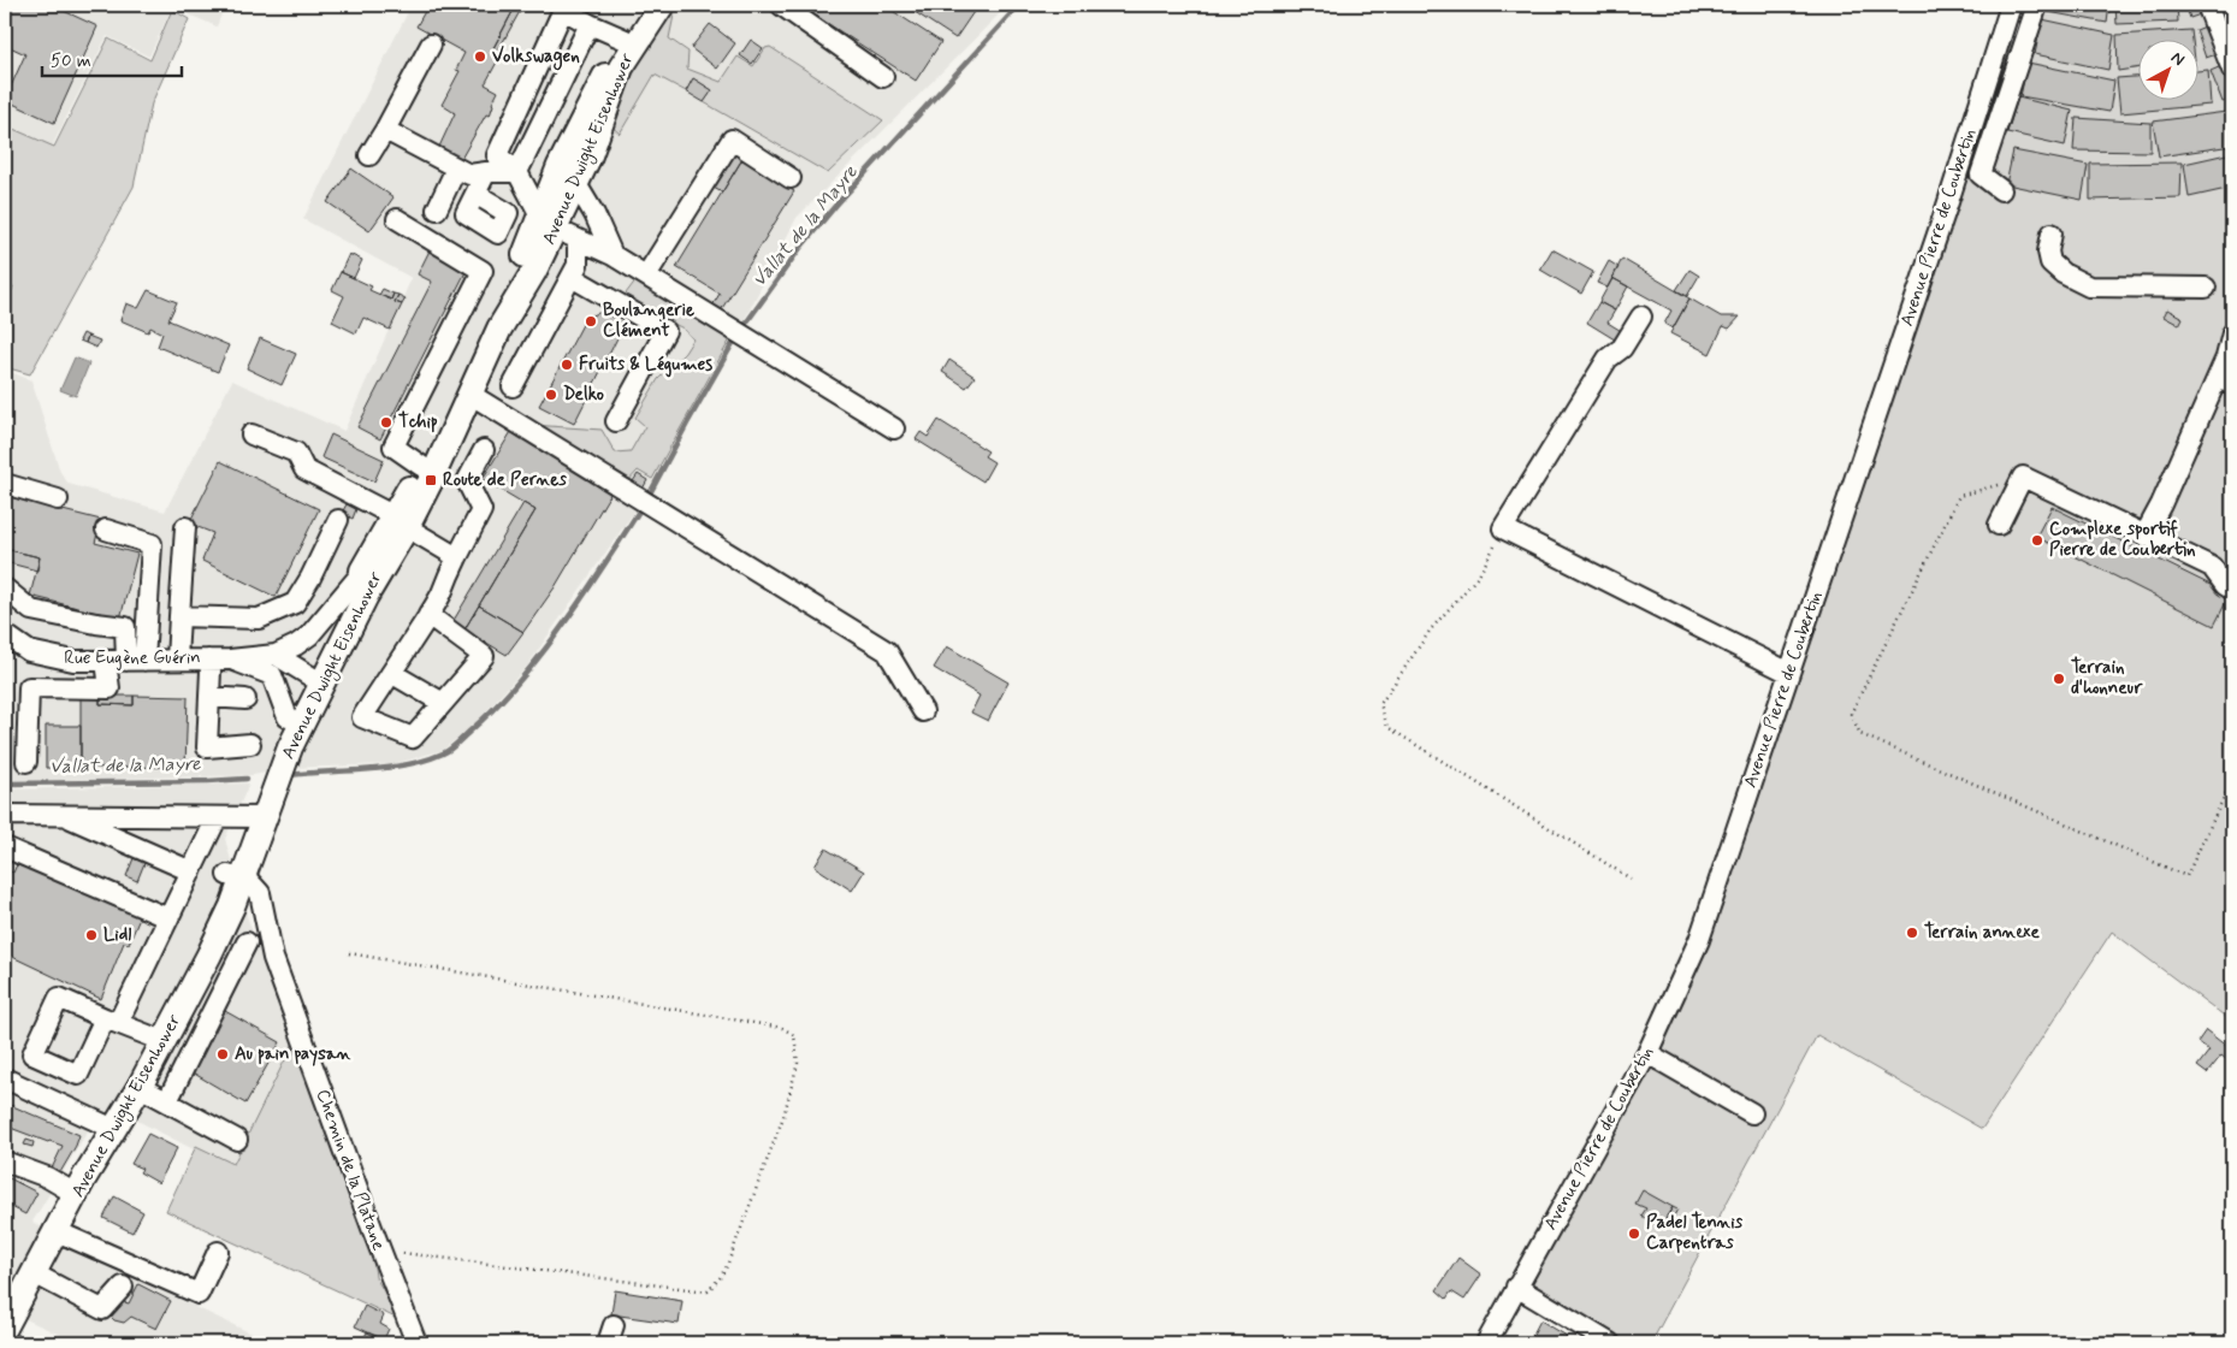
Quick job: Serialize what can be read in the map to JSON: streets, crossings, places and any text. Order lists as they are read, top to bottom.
{
  "streets": {
    "main road": ["Avenue Dwight Eisenhower"],
    "street": ["Avenue Pierre de Coubertin", "Rue Eugène Guérin", "Chemin de la Platane"]
  },
  "crossings": [
    ["Avenue Dwight Eisenhower", "Rue Eugène Guérin"],
    ["Avenue Dwight Eisenhower", "Chemin de la Platane"]
  ],
  "water": ["Vallat de la Mayre"],
  "places": {
    "other": [
      "Volkswagen",
      "Boulangerie Clément",
      "Fruits & Légumes",
      "Delko",
      "Tchip",
      "Complexe sportif Pierre de Coubertin",
      "Terrain d'honneur",
      "Terrain annexe",
      "Lidl",
      "Au pain paysan",
      "Padel Tennis Carpentras"
    ],
    "transit": ["Route de Pernes"]
  },
  "scale_bar": "50 m",
  "north": "top right"
}
